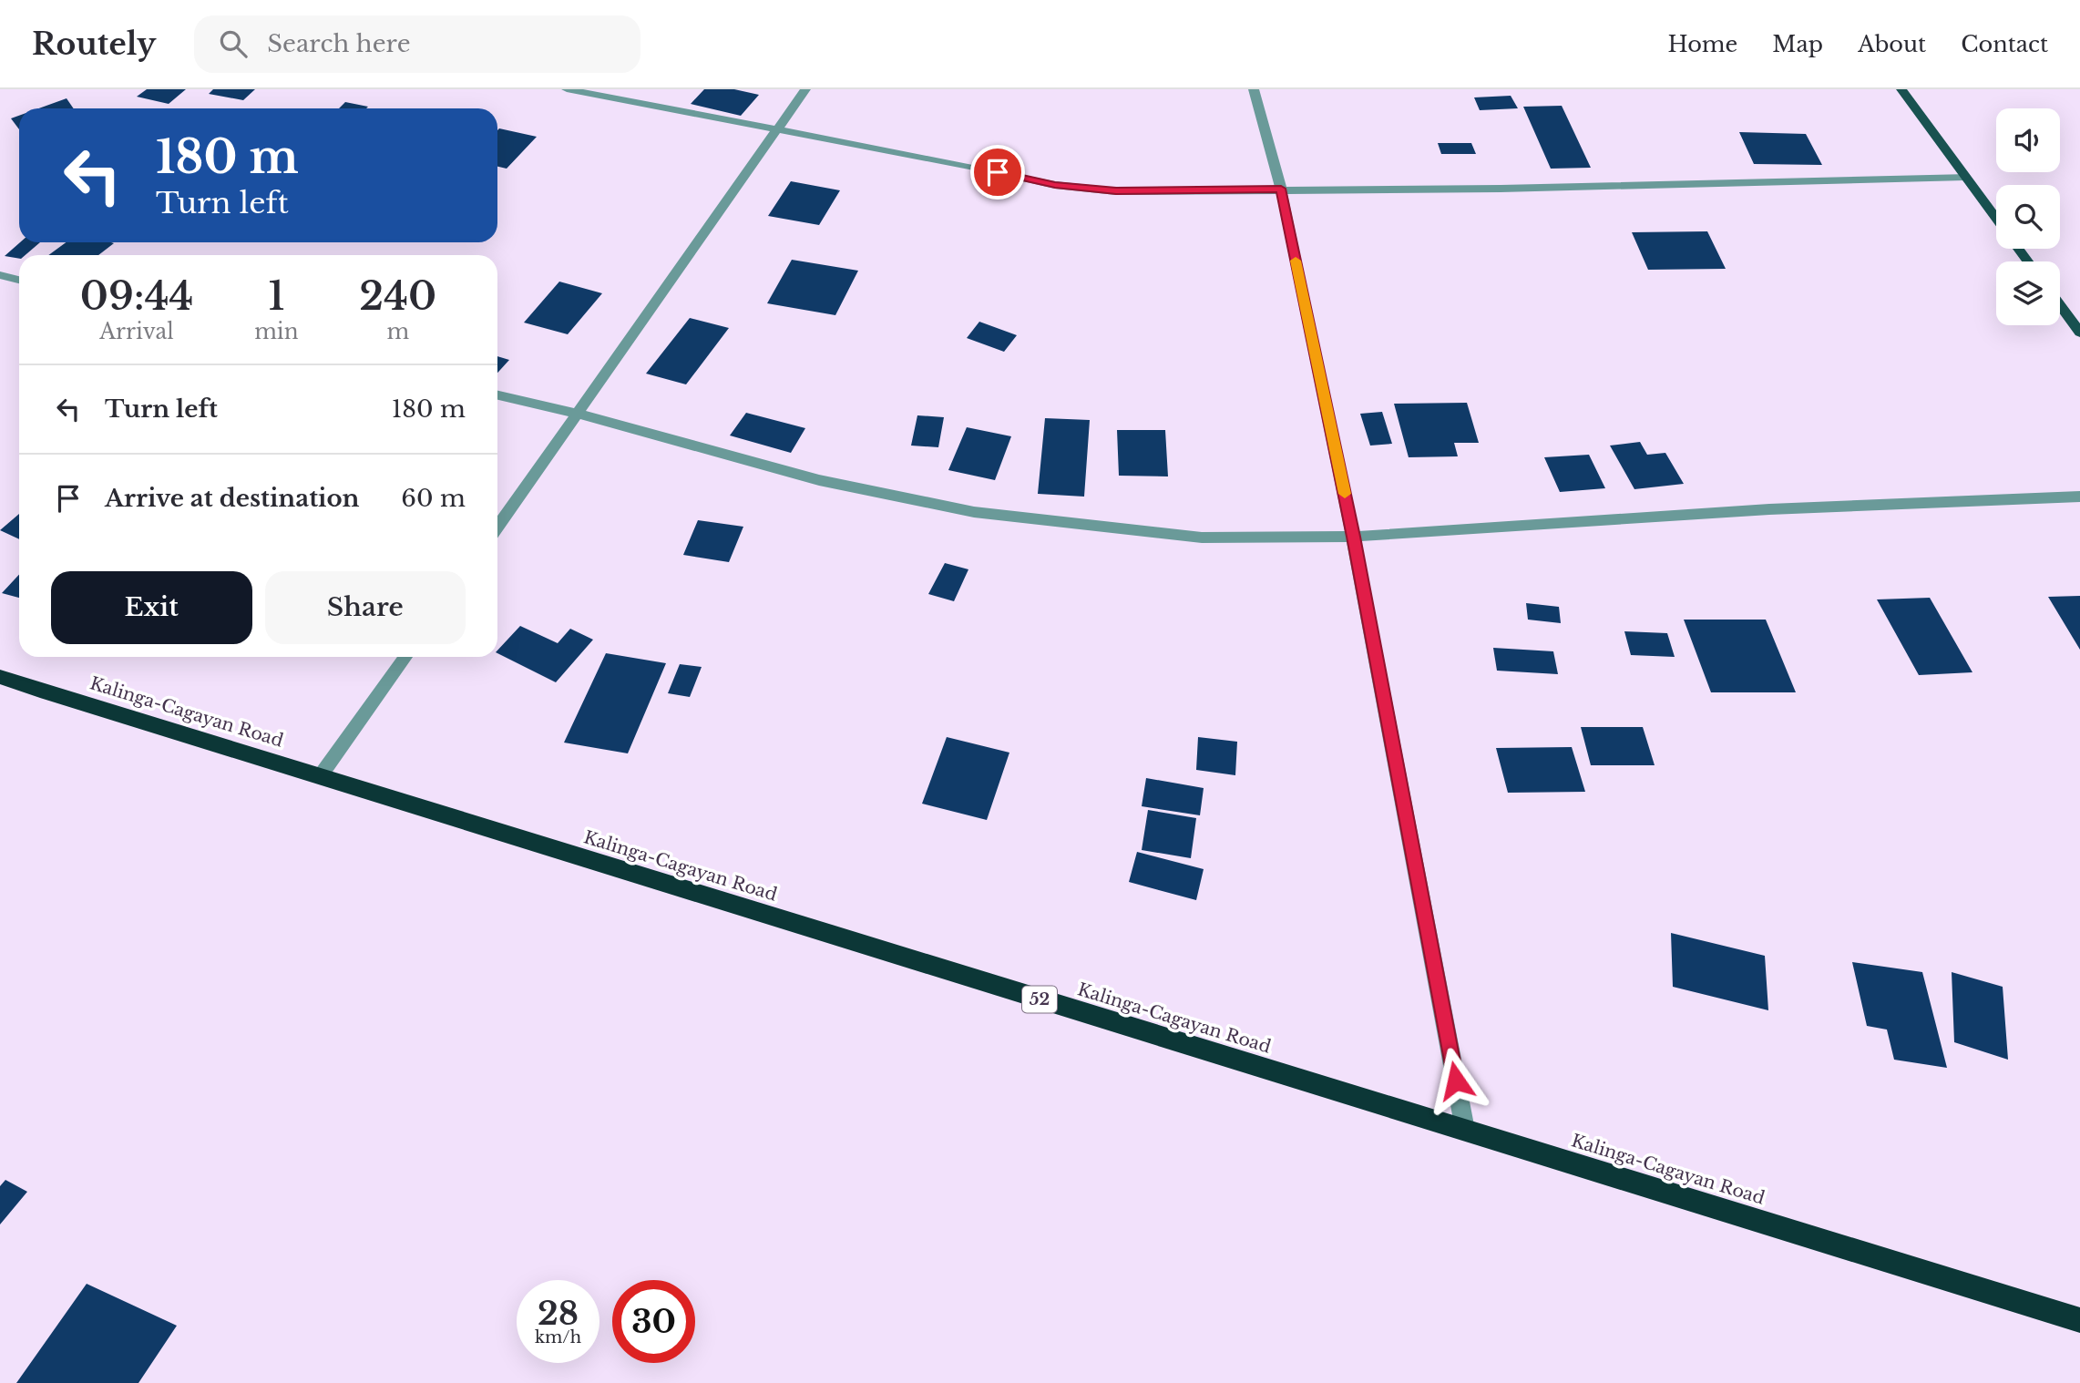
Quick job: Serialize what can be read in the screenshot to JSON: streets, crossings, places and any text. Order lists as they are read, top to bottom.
{
  "streets": {
    "highway": ["Kalinga-Cagayan Road", "52"]
  },
  "page": {
    "header": "Routely",
    "search": "Search here",
    "nav": [
      "Home",
      "Map",
      "About",
      "Contact"
    ],
    "turn": ["180 m", "Turn left"],
    "eta": [
      "09:44",
      "Arrival",
      "1",
      "min",
      "240",
      "m"
    ],
    "list": [
      {
        "name": "Turn left",
        "value": "180 m"
      },
      {
        "name": "Arrive at destination",
        "value": "60 m"
      }
    ],
    "buttons": ["Exit", "Share"],
    "speed": "28 km/h",
    "limit": "30"
  }
}
